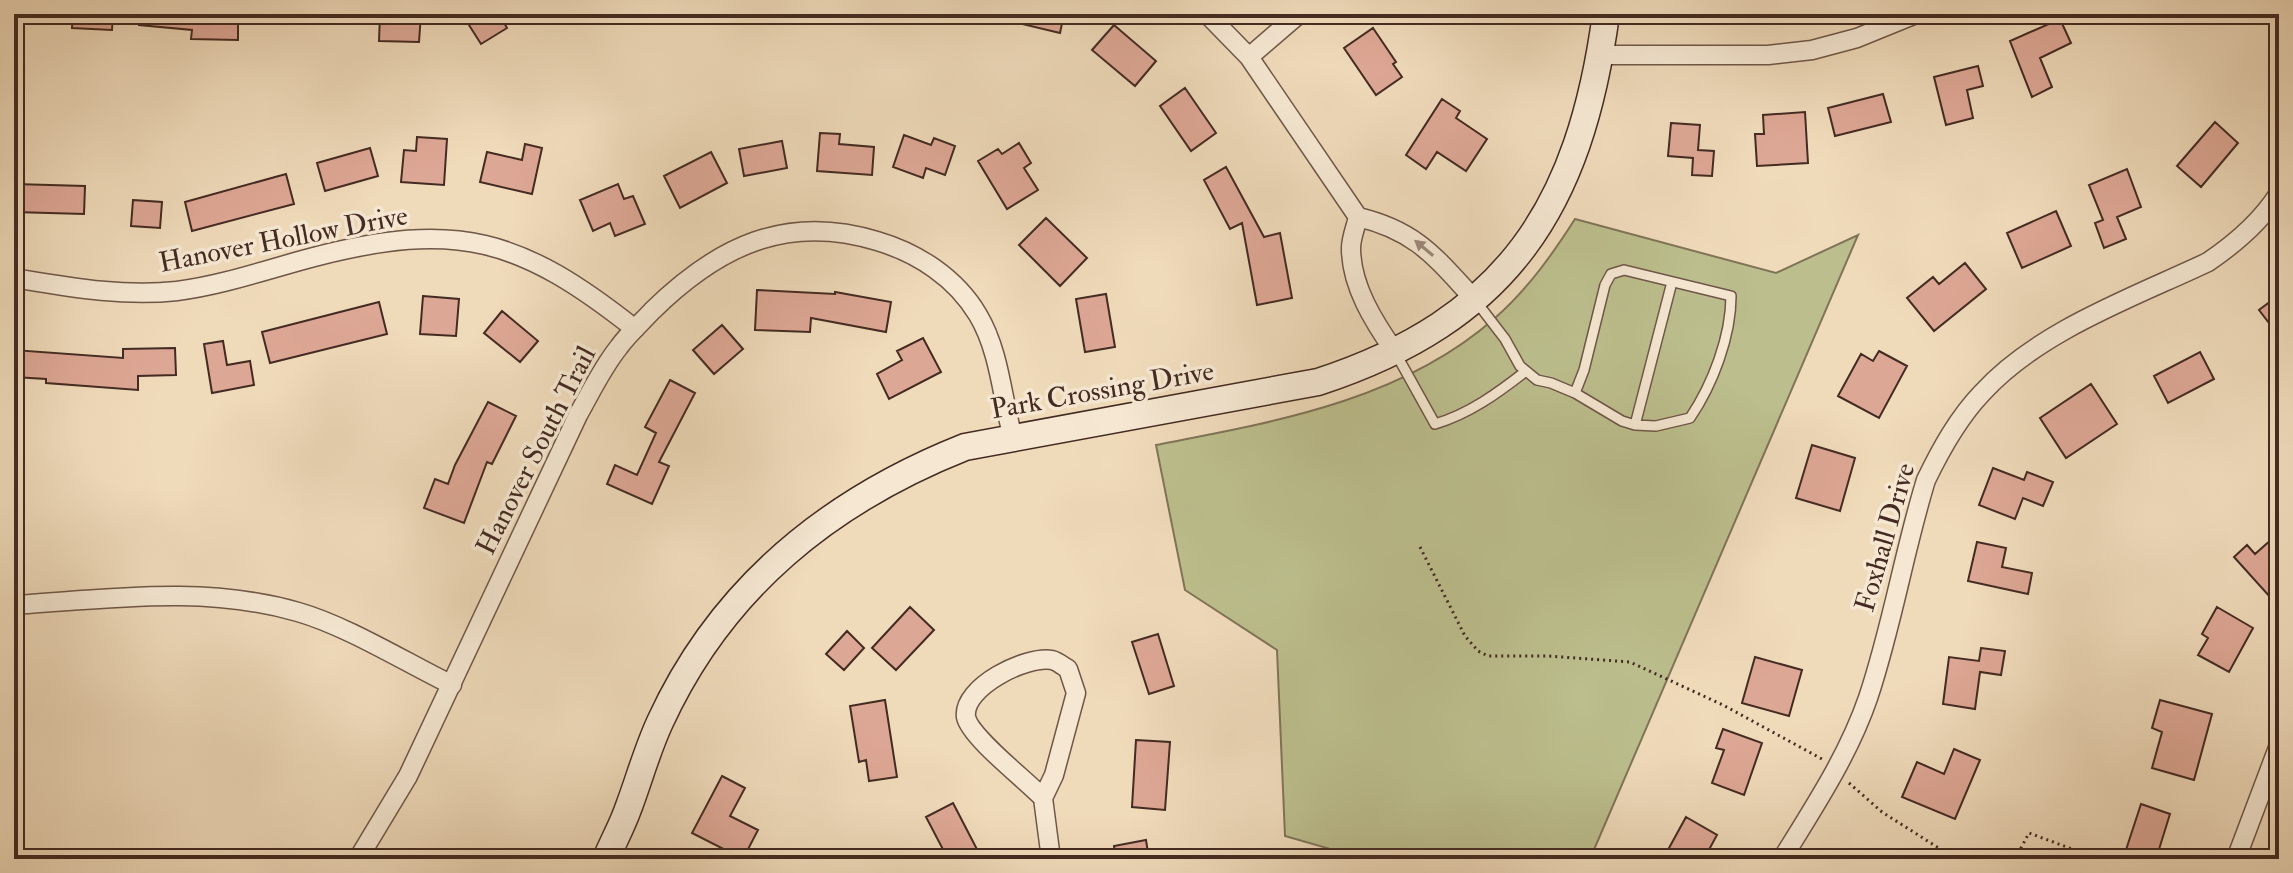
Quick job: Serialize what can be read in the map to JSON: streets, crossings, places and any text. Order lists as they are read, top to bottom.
{
  "streets": {
    "street": [
      "Hanover Hollow Drive",
      "Park Crossing Drive",
      "Hanover South Trail",
      "Foxhall Drive"
    ]
  },
  "crossings": [
    ["Hanover Hollow Drive", "Hanover South Trail"],
    ["Park Crossing Drive", "Hanover South Trail"]
  ]
}
